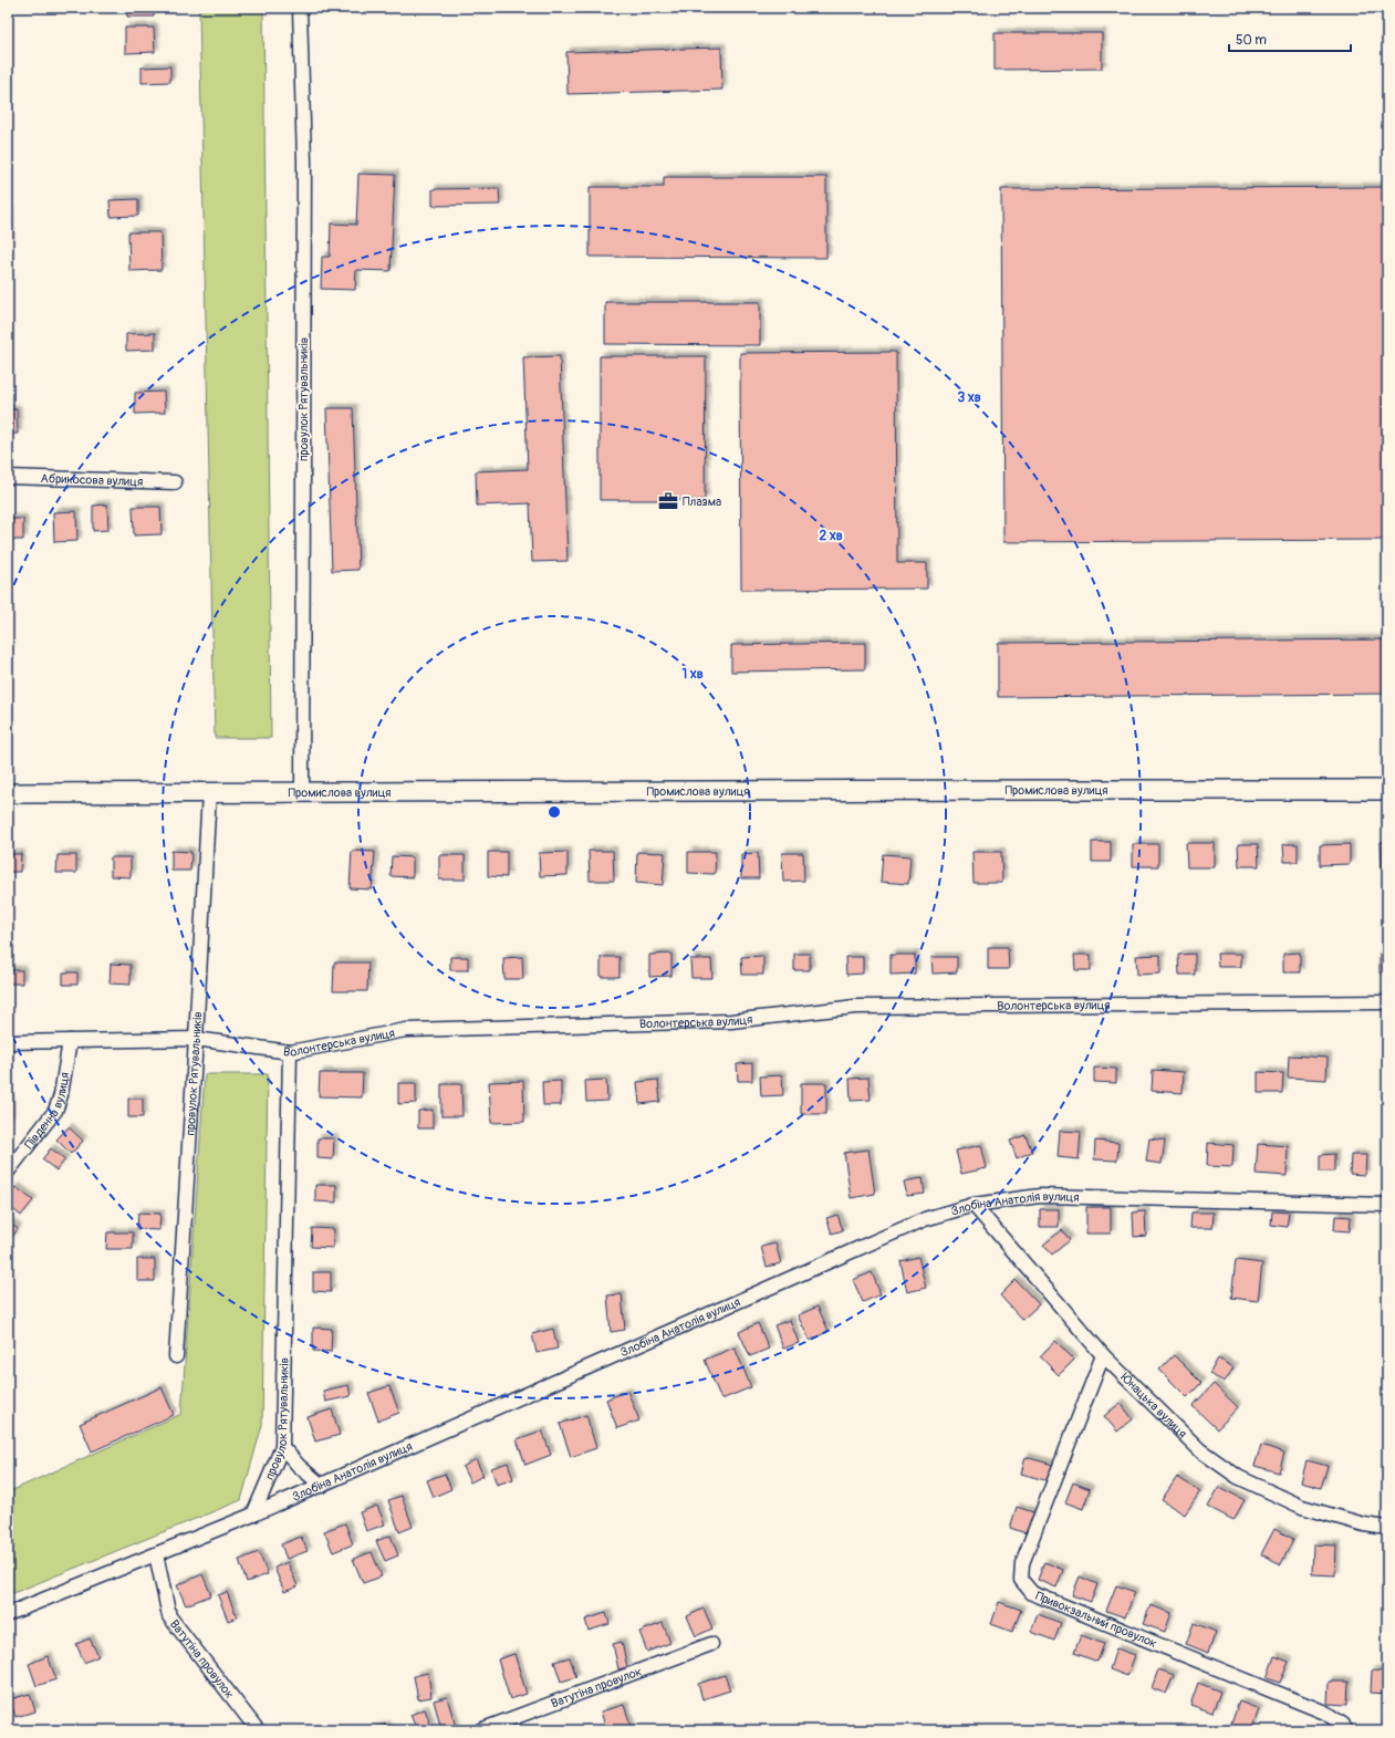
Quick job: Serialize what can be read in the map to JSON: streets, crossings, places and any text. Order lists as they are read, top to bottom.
{
  "streets": {
    "street": [
      "провулок Рятувальників",
      "Абрикосова вулиця",
      "Промислова вулиця",
      "Волонтерська вулиця",
      "Південна вулиця",
      "Злобіна Анатолія вулиця",
      "Юнацька вулиця",
      "Привокзальний провулок",
      "Ватутіна провулок"
    ]
  },
  "crossings": [
    ["провулок Рятувальників", "Промислова вулиця"],
    ["провулок Рятувальників", "Волонтерська вулиця"],
    ["провулок Рятувальників", "Злобіна Анатолія вулиця"],
    ["Волонтерська вулиця", "Південна вулиця"],
    ["Злобіна Анатолія вулиця", "Юнацька вулиця"],
    ["Злобіна Анатолія вулиця", "Ватутіна провулок"],
    ["Юнацька вулиця", "Привокзальний провулок"]
  ],
  "places": {
    "office": ["Плазма"]
  },
  "scale_bar": "50 m",
  "rings": ["3 хв", "2 хв", "1 хв"]
}
